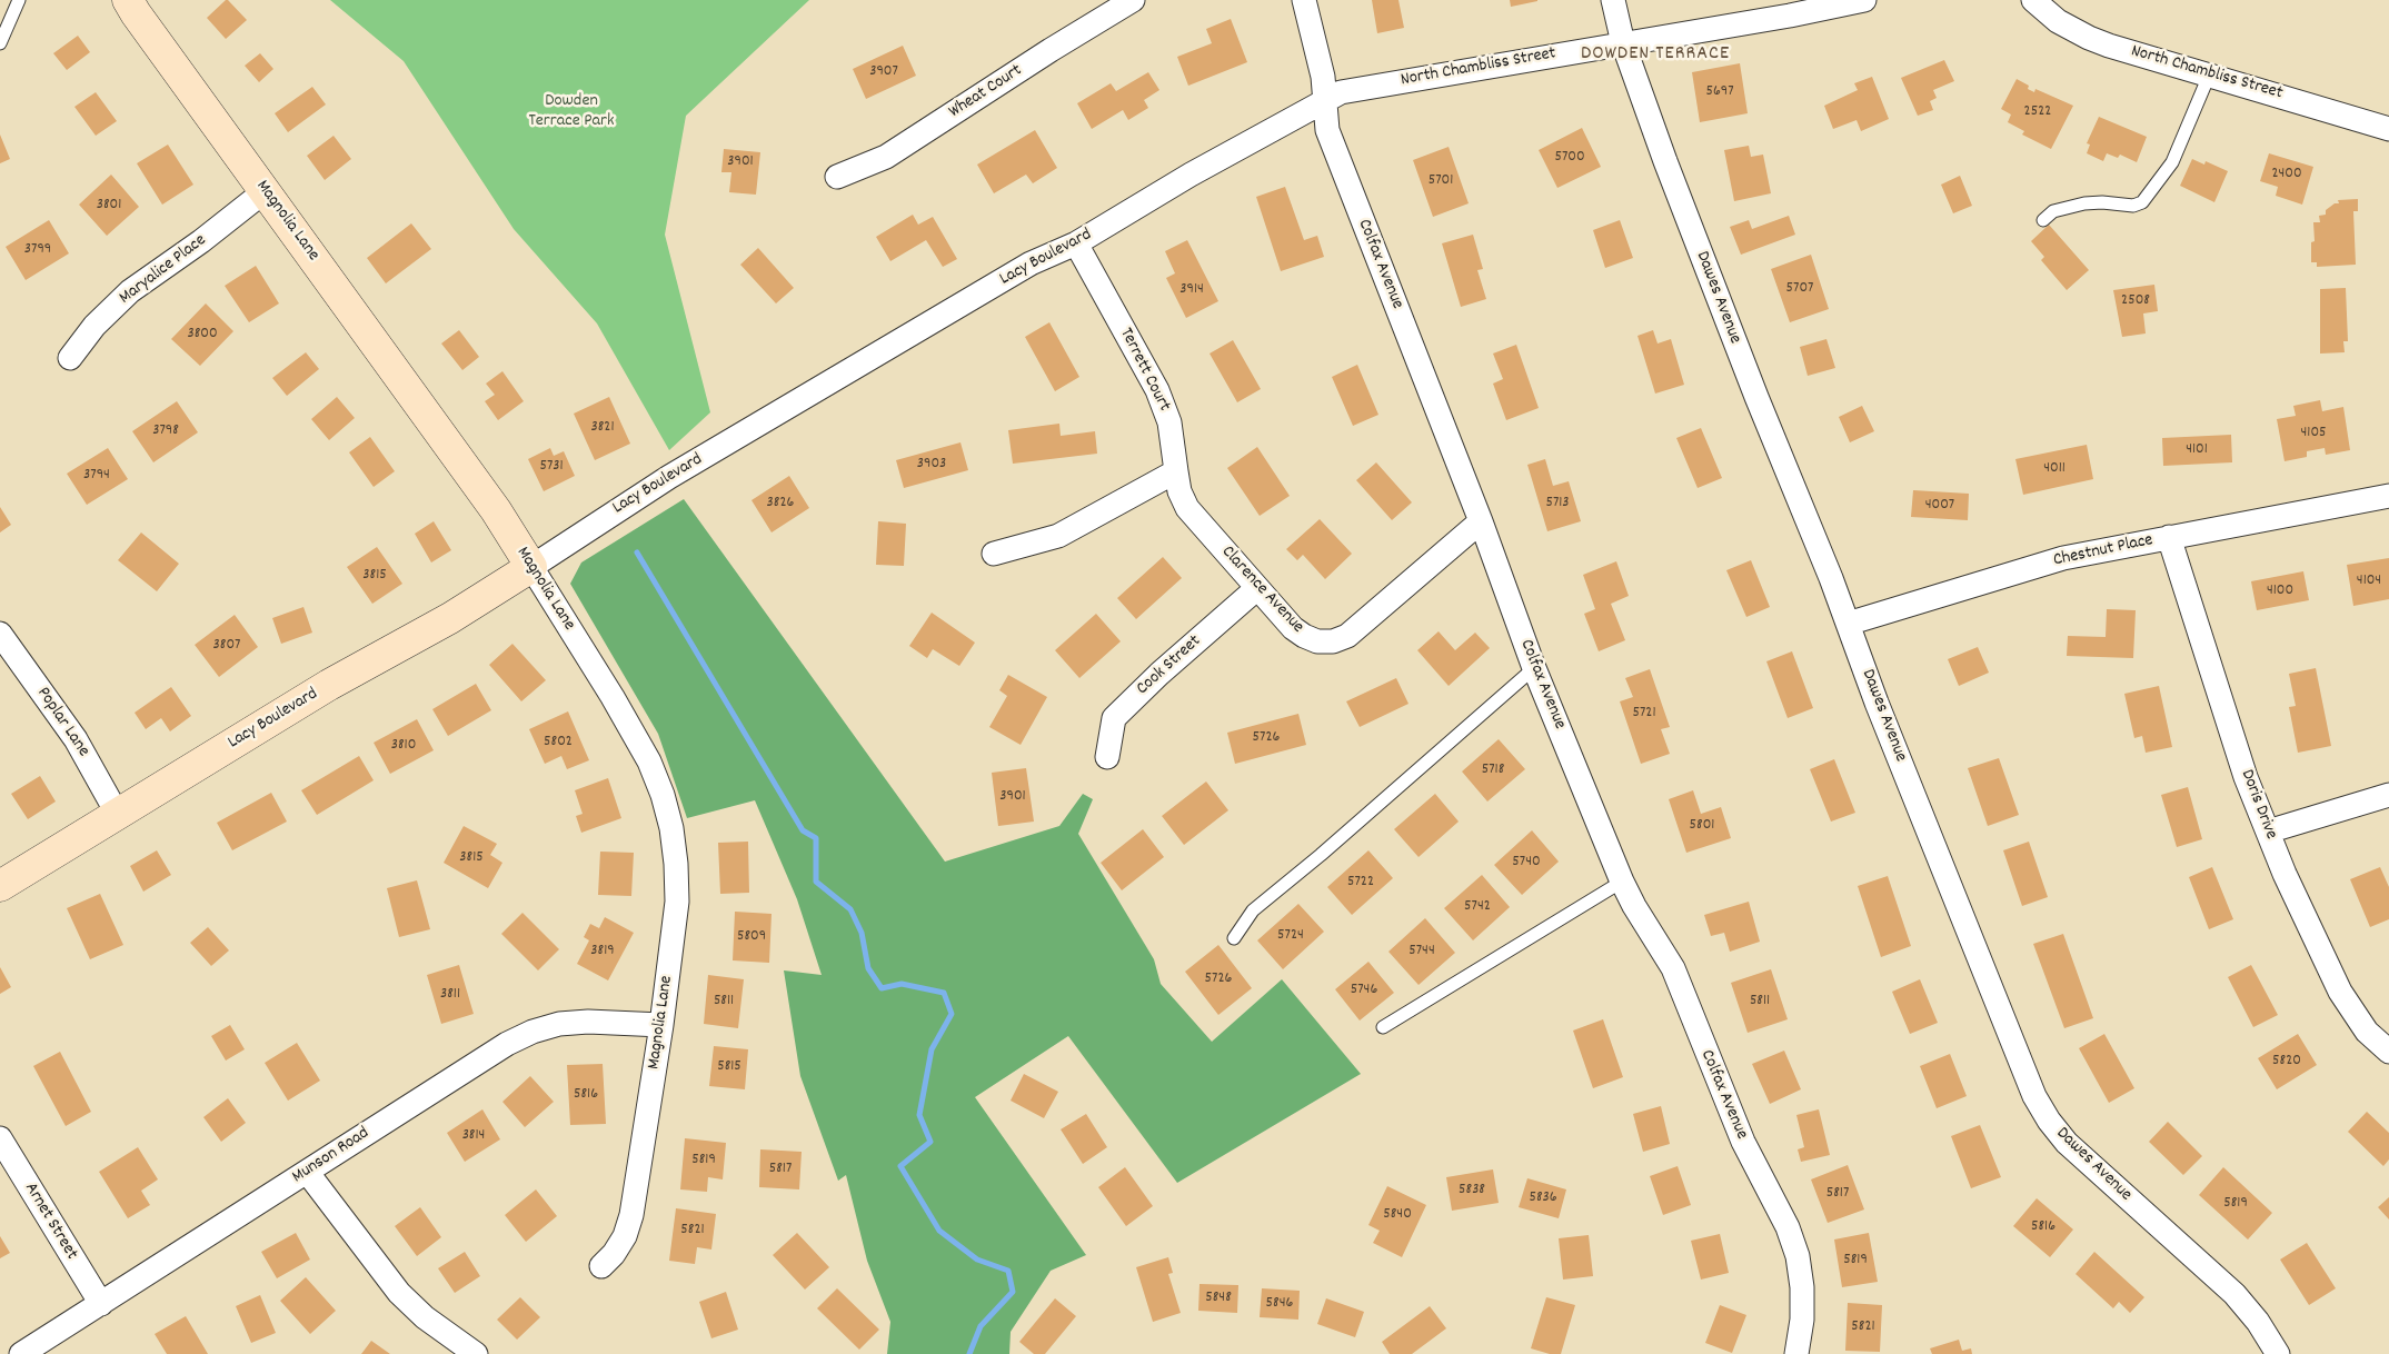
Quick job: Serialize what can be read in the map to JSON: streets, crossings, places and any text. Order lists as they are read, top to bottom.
{
  "streets": {
    "street": [
      "North Chambliss Street",
      "Wheat Court",
      "Magnolia Lane",
      "Lacy Boulevard",
      "Colfax Avenue",
      "Maryalice Place",
      "Dawes Avenue",
      "Terrett Court",
      "Chestnut Place",
      "Clarence Avenue",
      "Cook Street",
      "Poplar Lane",
      "Doris Drive",
      "Munson Road",
      "Arnet Street"
    ]
  },
  "crossings": [
    ["North Chambliss Street", "Lacy Boulevard"],
    ["North Chambliss Street", "Colfax Avenue"],
    ["North Chambliss Street", "Dawes Avenue"],
    ["Magnolia Lane", "Lacy Boulevard"],
    ["Magnolia Lane", "Maryalice Place"],
    ["Magnolia Lane", "Munson Road"],
    ["Lacy Boulevard", "Colfax Avenue"],
    ["Lacy Boulevard", "Terrett Court"],
    ["Lacy Boulevard", "Poplar Lane"],
    ["Colfax Avenue", "Clarence Avenue"],
    ["Dawes Avenue", "Chestnut Place"],
    ["Terrett Court", "Clarence Avenue"],
    ["Chestnut Place", "Doris Drive"],
    ["Clarence Avenue", "Cook Street"],
    ["Munson Road", "Arnet Street"]
  ],
  "districts": ["DOWDEN TERRACE"],
  "parks": ["Dowden Terrace Park"],
  "house_numbers": [
    "3907",
    "5697",
    "2522",
    "5700",
    "3901",
    "2400",
    "5701",
    "3801",
    "3799",
    "5707",
    "3914",
    "2508",
    "3800",
    "3821",
    "3798",
    "4105",
    "4101",
    "3903",
    "5731",
    "4011",
    "3794",
    "3826",
    "5713",
    "4007",
    "3815",
    "4104",
    "4100",
    "3807",
    "5721",
    "5726",
    "5802",
    "3810",
    "5718",
    "3901",
    "5801",
    "3815",
    "5740",
    "5722",
    "5742",
    "5724",
    "5809",
    "3819",
    "5744",
    "5726",
    "5746",
    "3811",
    "5811",
    "5811",
    "5820",
    "5815",
    "5816",
    "3814",
    "5819",
    "5817",
    "5838",
    "5817",
    "5836",
    "5819",
    "5840",
    "5816",
    "5821",
    "5819",
    "5848",
    "5846",
    "5821"
  ]
}
